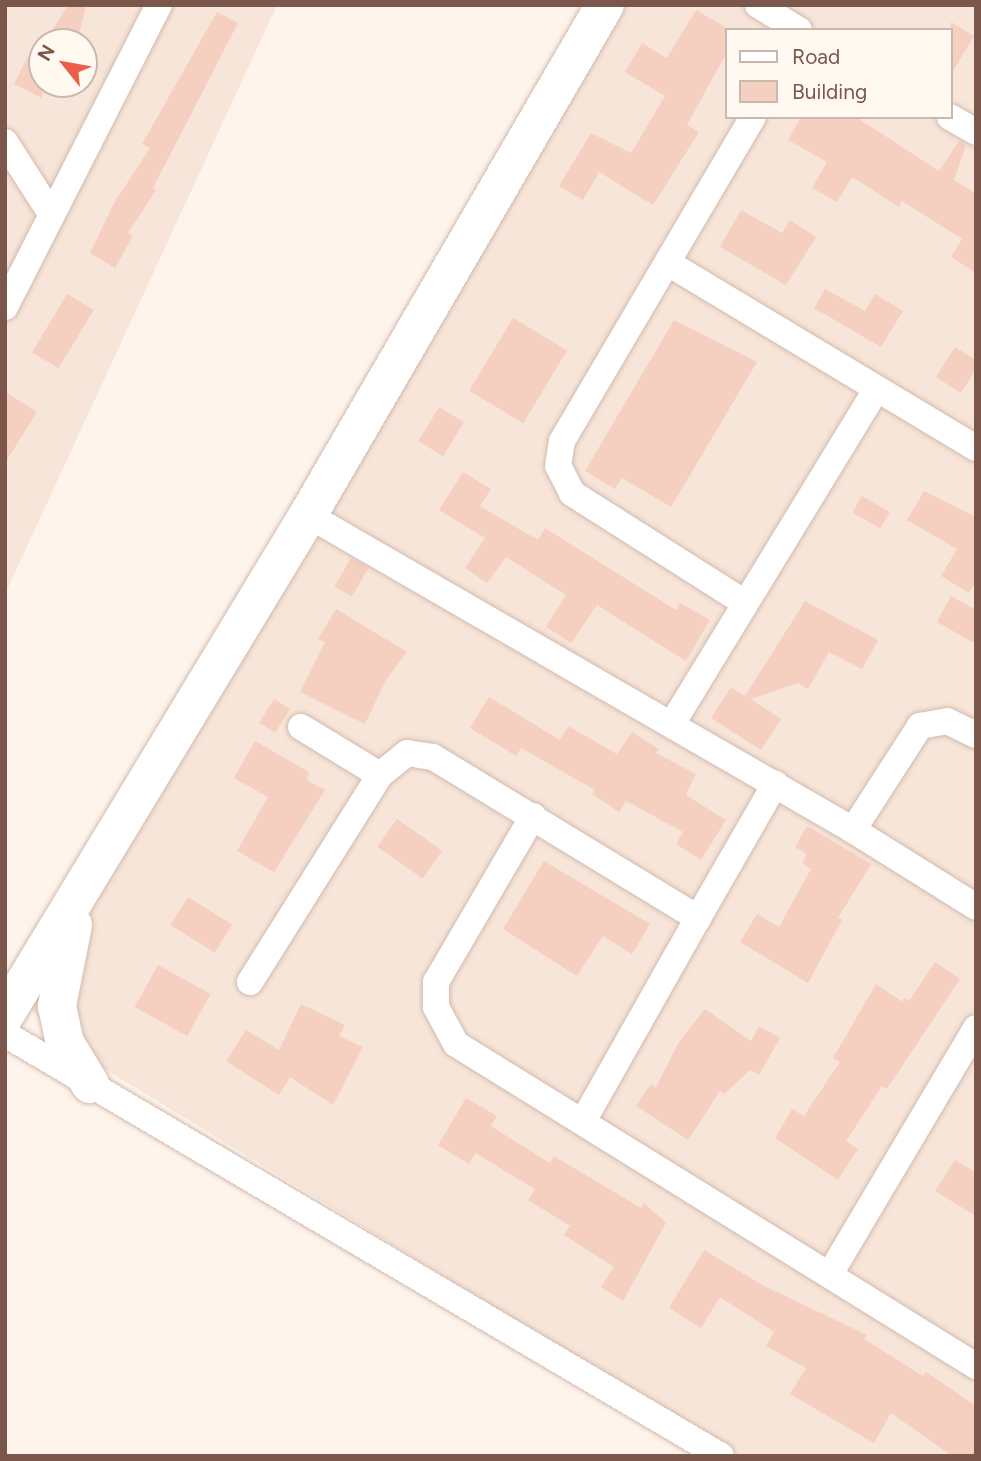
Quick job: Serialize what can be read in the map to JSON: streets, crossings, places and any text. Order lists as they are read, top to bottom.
{
  "legend": ["Road", "Building"],
  "north": "top left"
}
